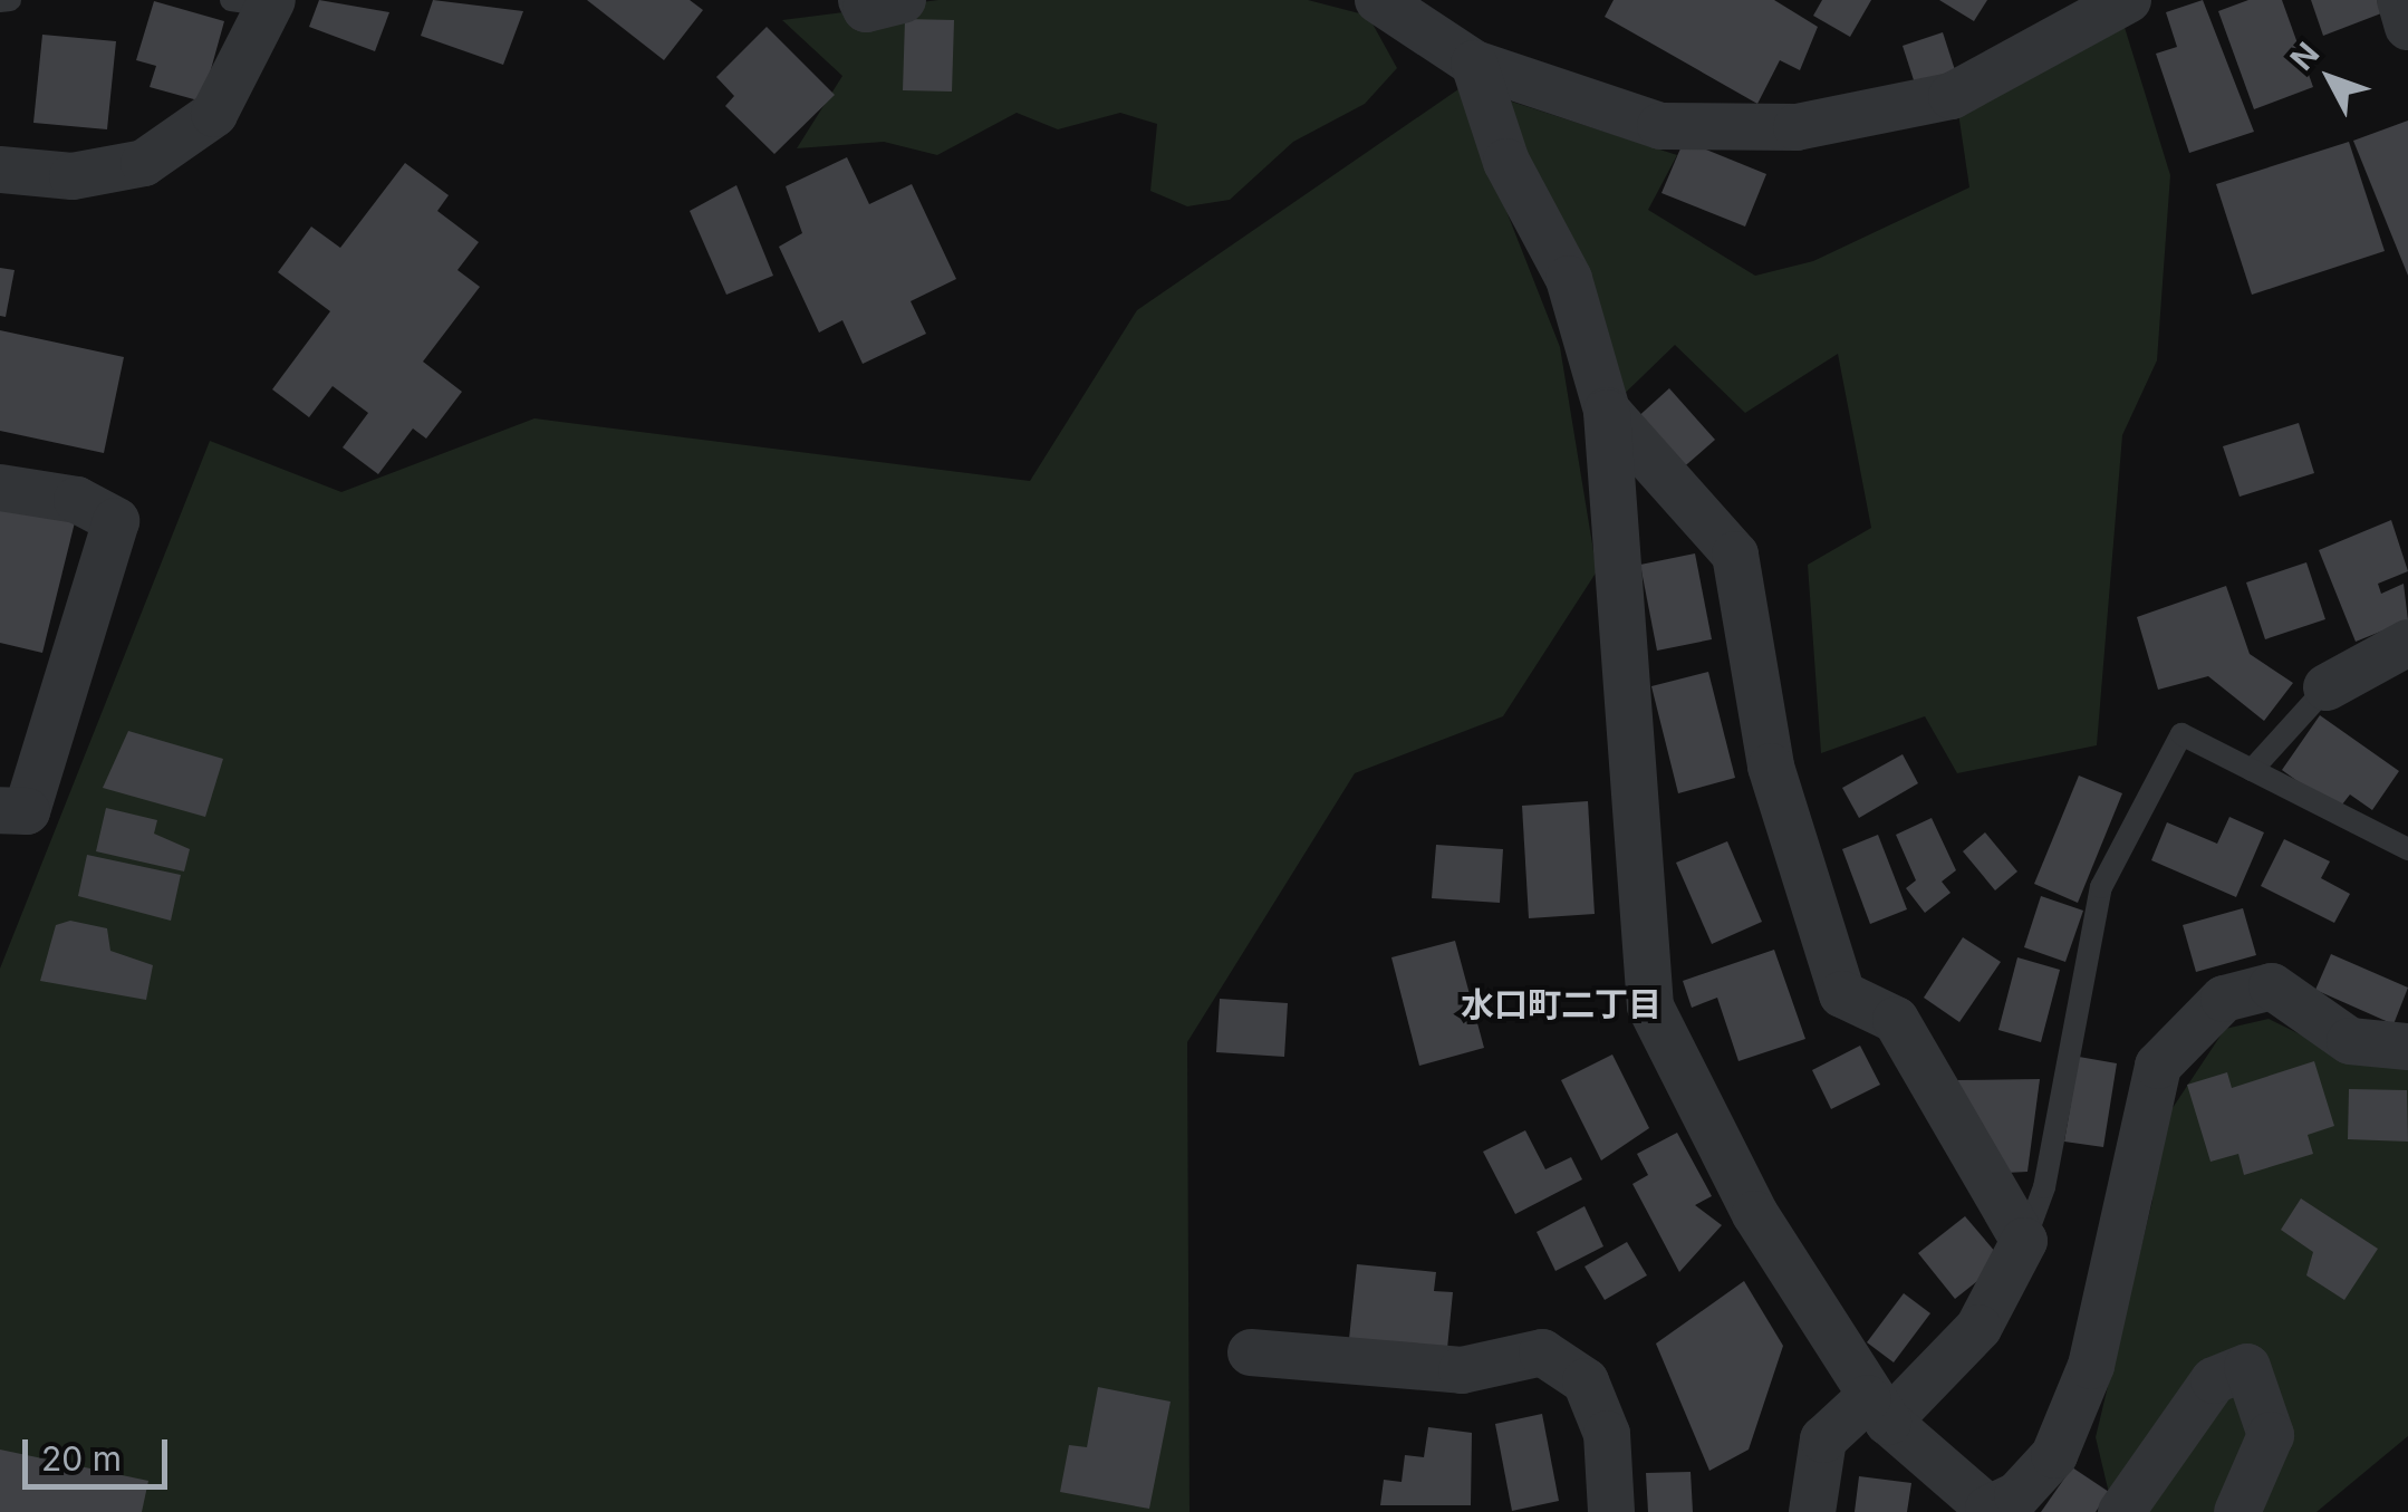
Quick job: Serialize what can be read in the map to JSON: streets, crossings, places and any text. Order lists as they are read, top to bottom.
{
  "districts": ["水口町二丁目"],
  "scale_bar": "20 m",
  "north": "top left"
}
